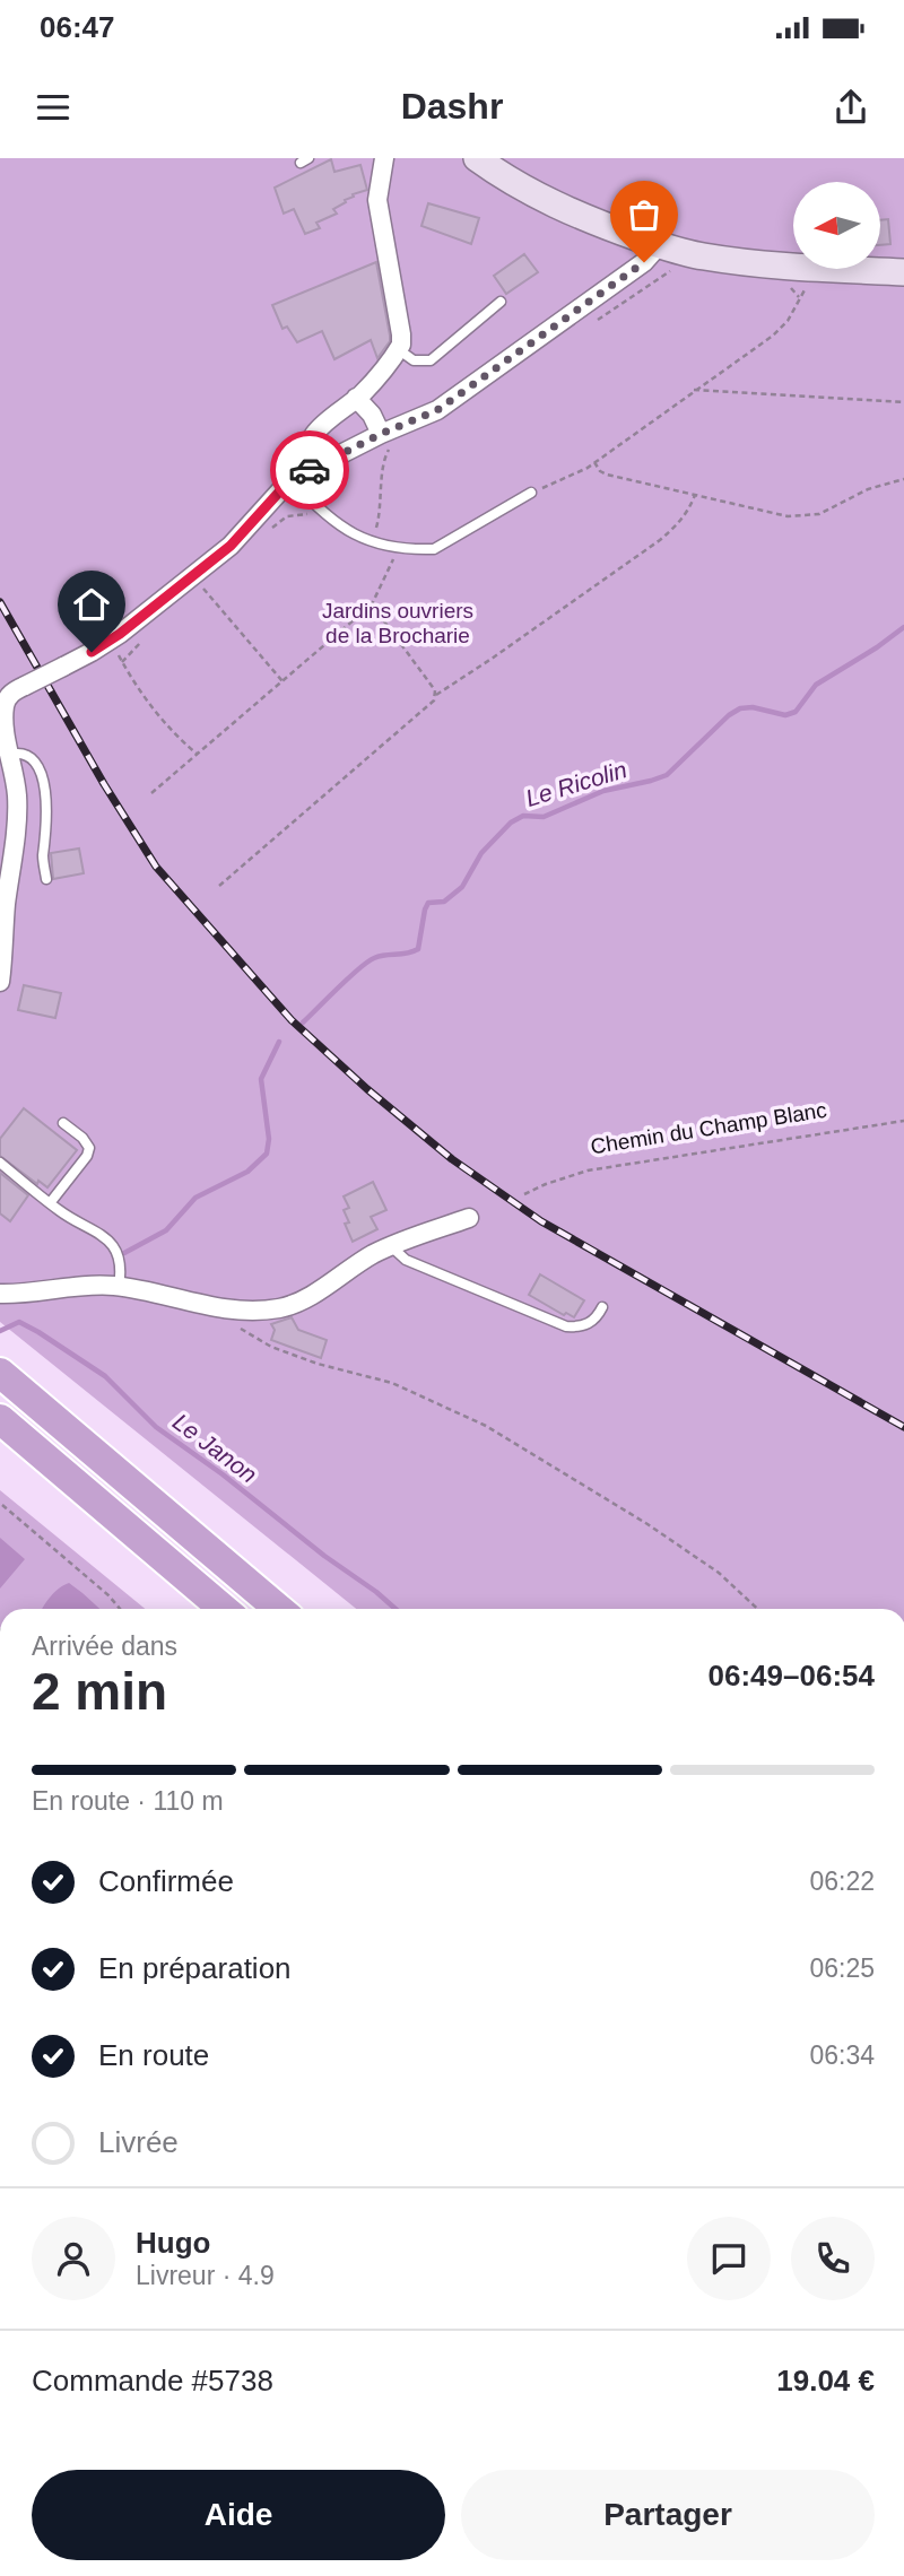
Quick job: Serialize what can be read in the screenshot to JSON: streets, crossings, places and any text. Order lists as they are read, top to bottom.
{
  "streets": {
    "path": ["Chemin du Champ Blanc"]
  },
  "water": ["Le Ricolin", "Le Janon"],
  "parks": ["Jardins ouvriers de la Brocharie"],
  "north": "left",
  "page": {
    "status": "06:47",
    "header": "Dashr",
    "heading": ["2 min", "Arrivée dans", "06:49–06:54"],
    "panel": [
      "Hugo",
      "Livreur · 4.9",
      "Commande #5738",
      "19.04 €"
    ],
    "bar": "En route · 110 m",
    "list": [
      ["Confirmée", "06:22"],
      ["En préparation", "06:25"],
      ["En route", "06:34"],
      "Livrée"
    ],
    "buttons": ["Aide", "Partager"]
  }
}
